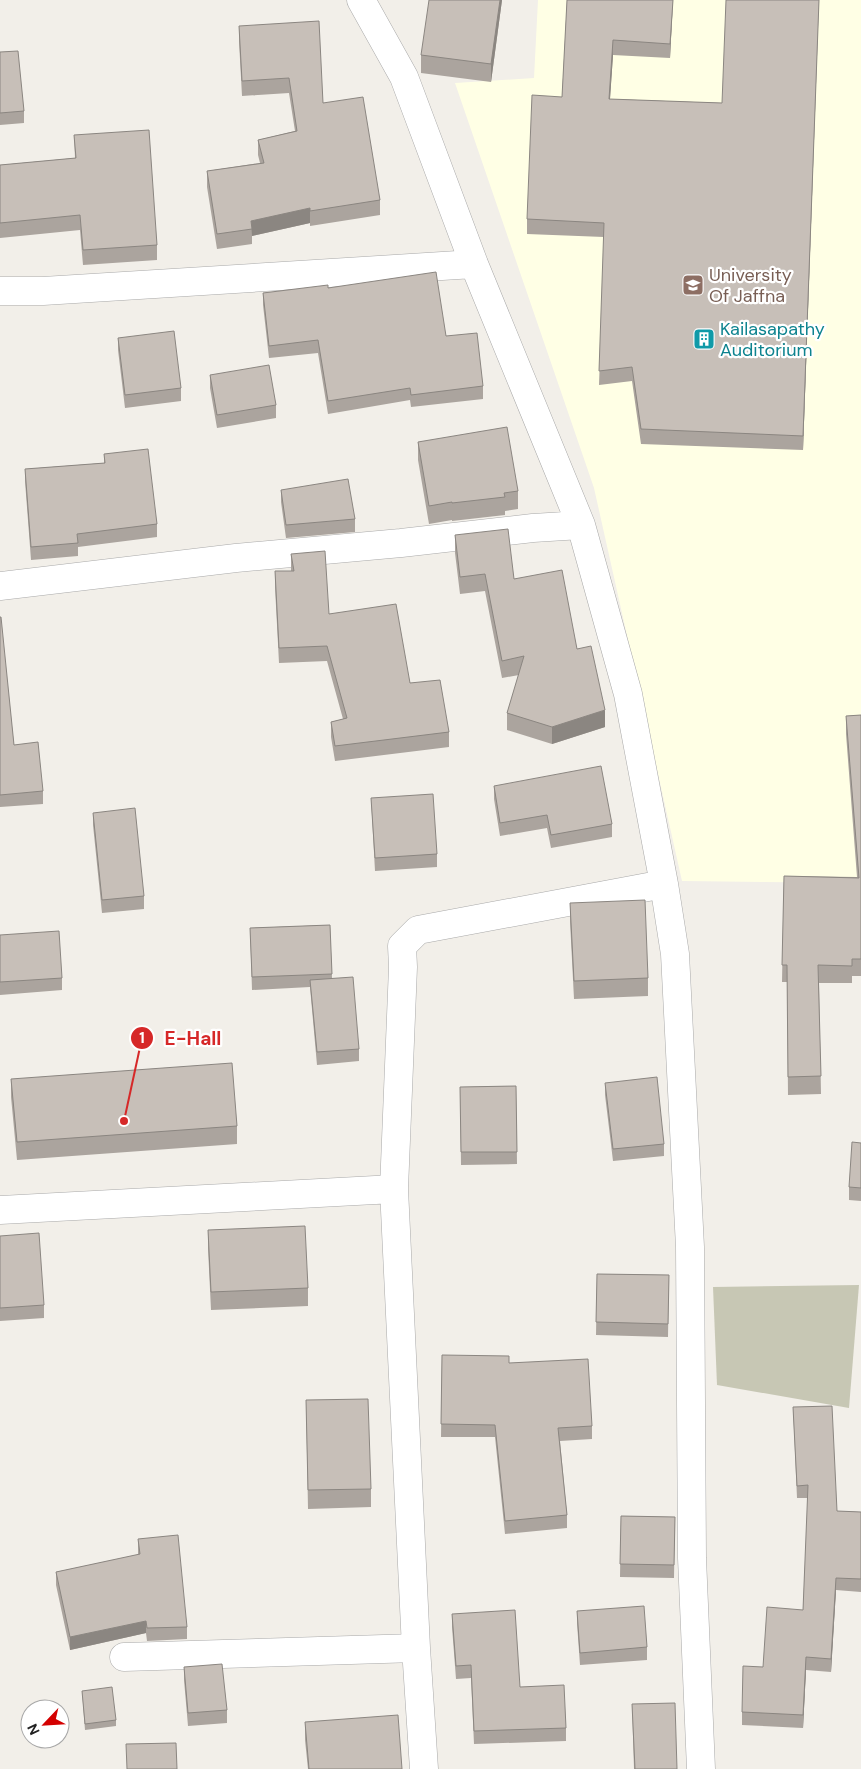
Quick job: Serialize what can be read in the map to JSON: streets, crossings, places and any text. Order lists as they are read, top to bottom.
{
  "places": {
    "school or university": ["University Of Jaffna"],
    "building": ["Kailasapathy Auditorium"],
    "other": ["E-Hall"]
  },
  "north": "bottom left"
}
